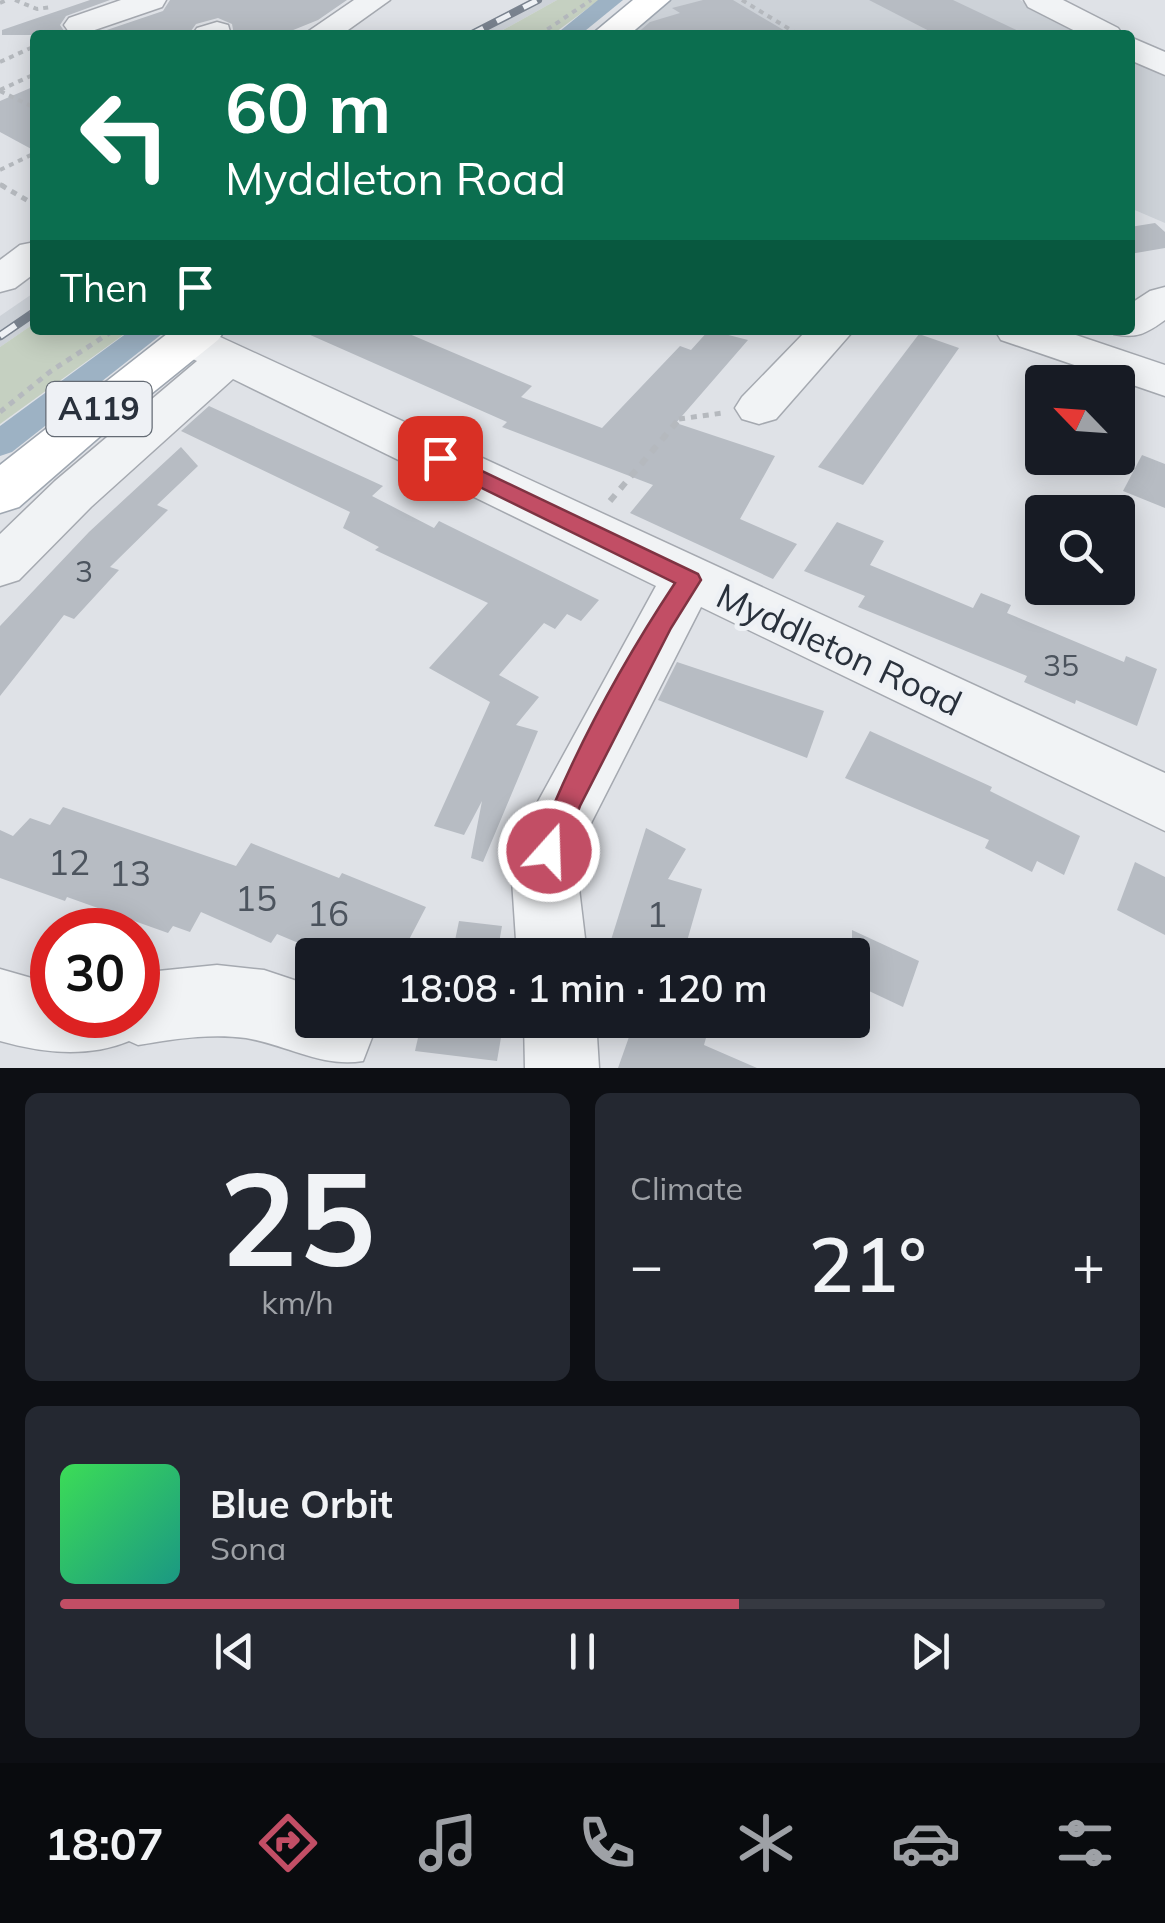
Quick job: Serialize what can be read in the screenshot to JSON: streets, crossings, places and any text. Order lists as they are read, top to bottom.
{
  "streets": {
    "main road": ["A119"],
    "street": ["Myddleton Road"]
  },
  "crossings": [
    ["A119", "Myddleton Road"]
  ],
  "house_numbers": [
    "3",
    "35",
    "12",
    "13",
    "15",
    "16",
    "1"
  ],
  "north": "top left",
  "page": {
    "turn": ["60 m", "Myddleton Road"],
    "then": "Then",
    "limit": "30",
    "trip": "18:08 · 1 min · 120 m",
    "tile": [
      ["25", "km/h"],
      "Climate"
    ],
    "heat": ["−", "21°", "+"],
    "song": ["Blue Orbit", "Sona"],
    "tabs": "18:07"
  }
}
